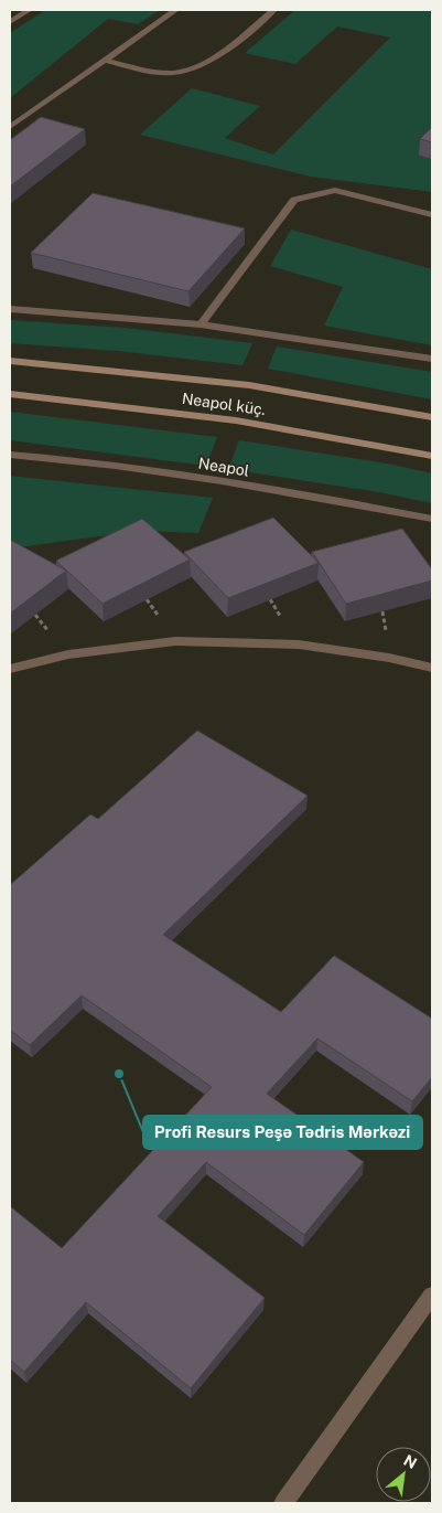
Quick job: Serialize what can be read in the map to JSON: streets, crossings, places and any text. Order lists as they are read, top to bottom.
{
  "streets": {
    "main road": ["Neapol küç."],
    "street": ["Neapol"]
  },
  "places": ["Profi Resurs Peşə Tədris Mərkəzi"],
  "north": "top right"
}
